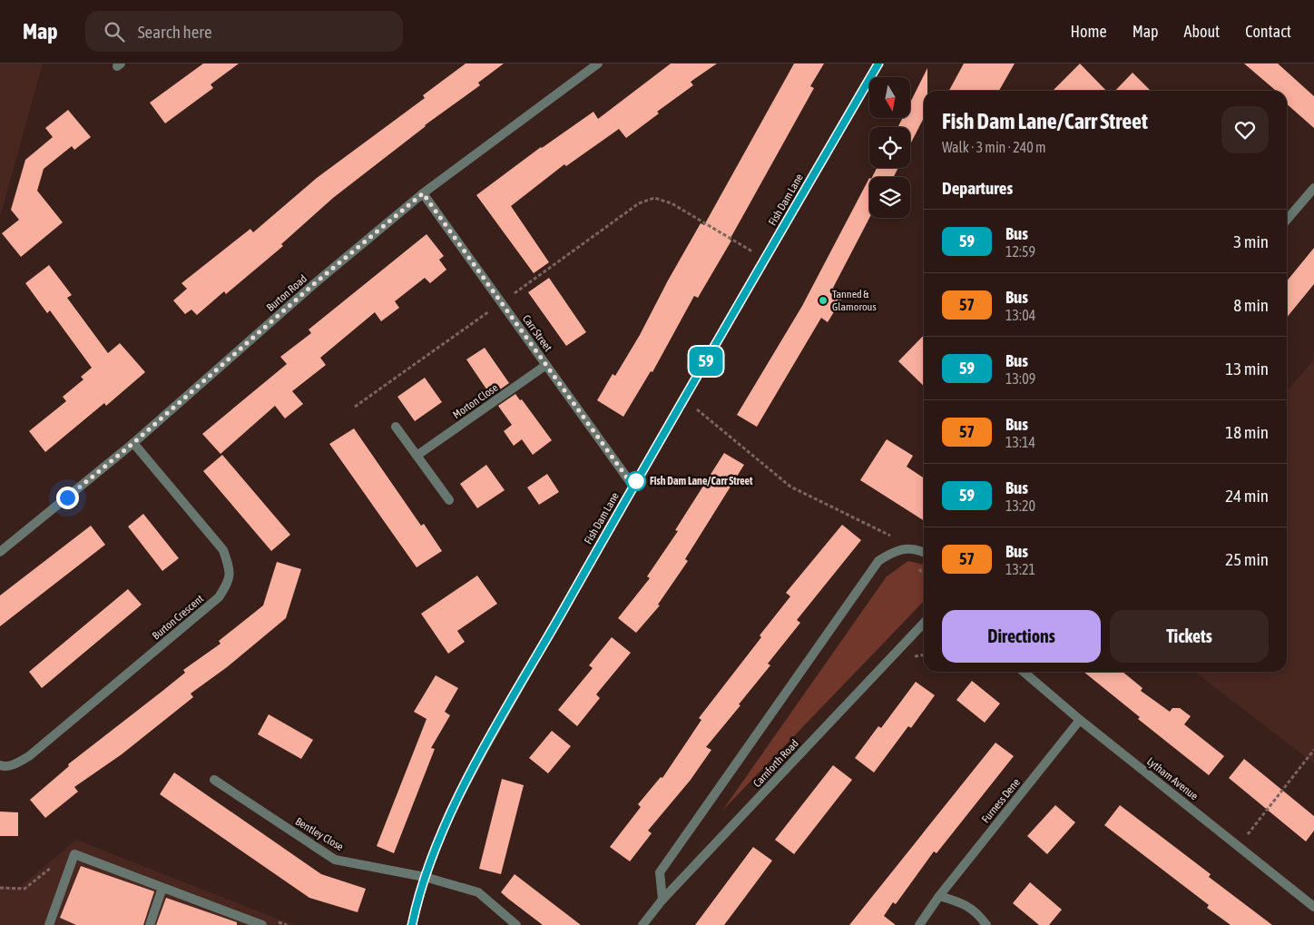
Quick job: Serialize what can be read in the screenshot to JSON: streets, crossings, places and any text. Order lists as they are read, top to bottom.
{
  "streets": {
    "street": [
      "Fish Dam Lane",
      "Burton Road",
      "Carr Street",
      "Morton Close",
      "Burton Crescent",
      "Carnforth Road",
      "Lytham Avenue",
      "Furness Dene",
      "Bentley Close"
    ]
  },
  "crossings": [
    ["Fish Dam Lane", "Carr Street"],
    ["Fish Dam Lane", "Bentley Close"],
    ["Burton Road", "Carr Street"],
    ["Burton Road", "Burton Crescent"],
    ["Carr Street", "Morton Close"],
    ["Lytham Avenue", "Furness Dene"]
  ],
  "places": ["Tanned & Glamorous", "Fish Dam Lane/Carr Street"],
  "lines": ["bus line 59"],
  "north": "bottom",
  "page": {
    "header": "Map",
    "search": "Search here",
    "nav": [
      "Home",
      "Map",
      "About",
      "Contact"
    ],
    "on_map": "59",
    "heading": [
      ["Fish Dam Lane/Carr Street", "Walk · 3 min · 240 m"],
      "Departures"
    ],
    "list": [
      {
        "mark": "59",
        "name": "Bus",
        "note": "12:59",
        "value": "3 min"
      },
      {
        "mark": "57",
        "name": "Bus",
        "note": "13:04",
        "value": "8 min"
      },
      {
        "mark": "59",
        "name": "Bus",
        "note": "13:09",
        "value": "13 min"
      },
      {
        "mark": "57",
        "name": "Bus",
        "note": "13:14",
        "value": "18 min"
      },
      {
        "mark": "59",
        "name": "Bus",
        "note": "13:20",
        "value": "24 min"
      },
      {
        "mark": "57",
        "name": "Bus",
        "note": "13:21",
        "value": "25 min"
      }
    ],
    "buttons": ["Directions", "Tickets"]
  }
}
